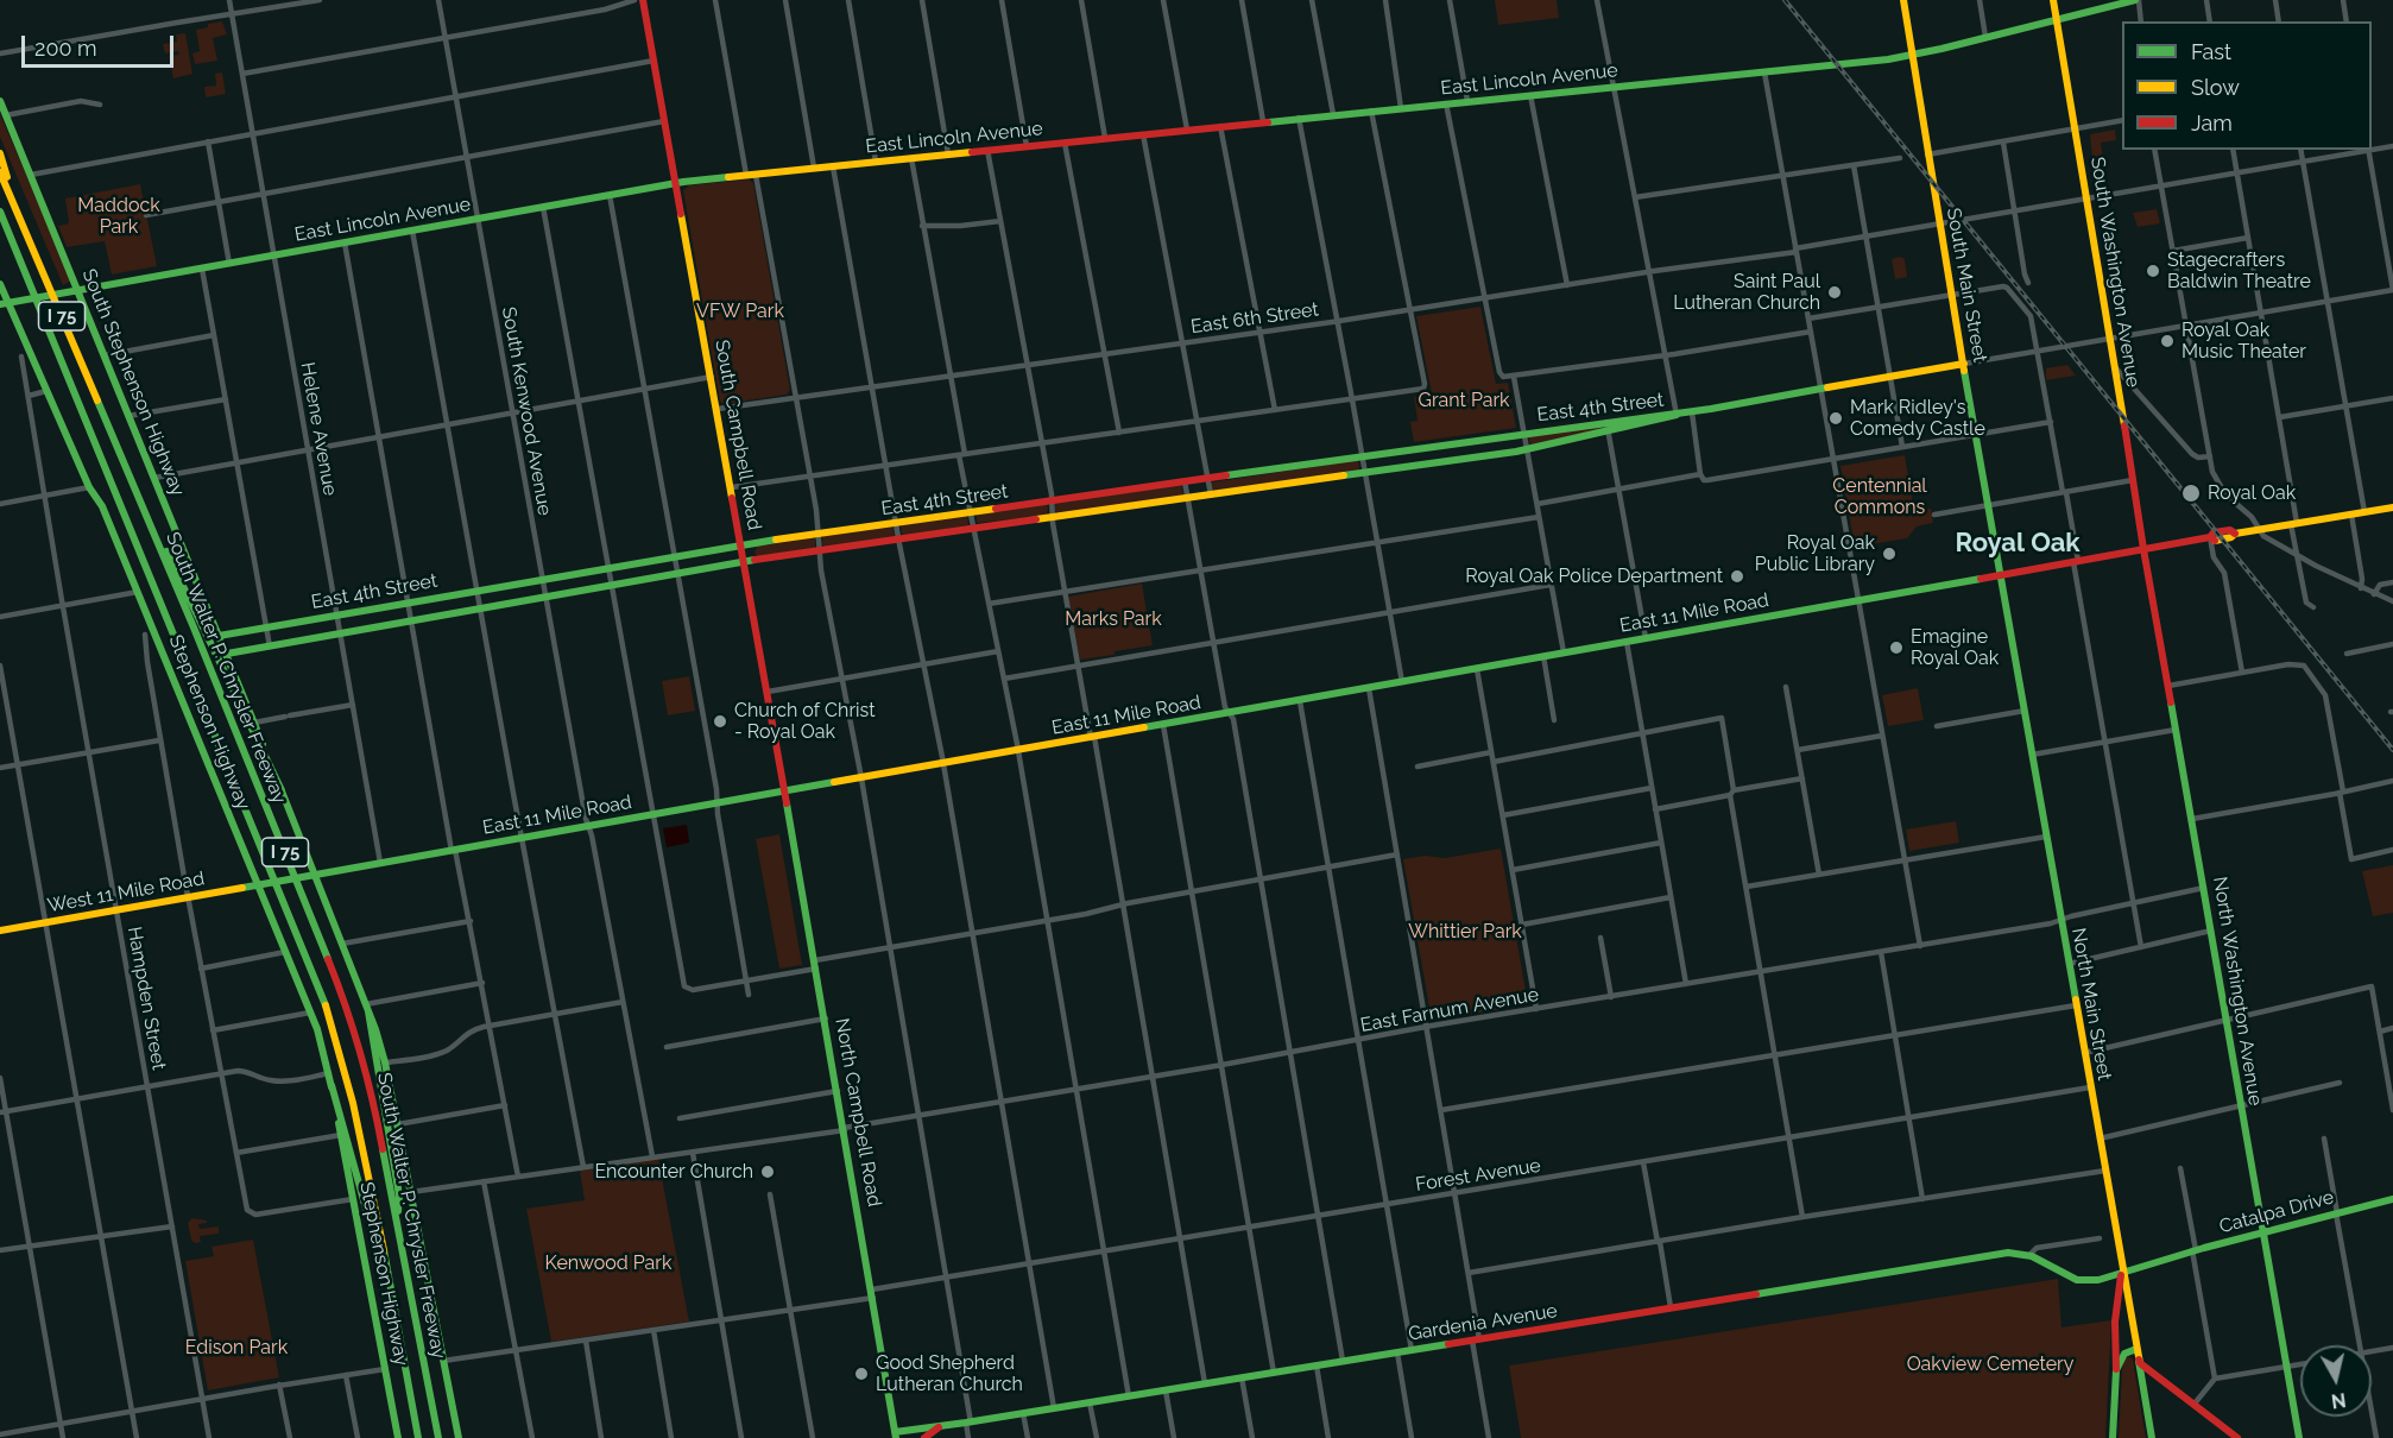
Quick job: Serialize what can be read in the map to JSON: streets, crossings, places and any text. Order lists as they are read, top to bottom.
{
  "streets": {
    "main road": [
      "East Lincoln Avenue",
      "South Washington Avenue",
      "South Main Street",
      "I 75",
      "South Stephenson Highway",
      "East 4th Street",
      "South Campbell Road",
      "East 11 Mile Road",
      "South Walter P. Chrysler Freeway",
      "Stephenson Highway",
      "West 11 Mile Road",
      "North Washington Avenue",
      "North Main Street",
      "North Campbell Road",
      "Catalpa Drive",
      "Gardenia Avenue"
    ],
    "street": [
      "East 6th Street",
      "South Kenwood Avenue",
      "Helene Avenue",
      "Hampden Street",
      "East Farnum Avenue",
      "Forest Avenue"
    ]
  },
  "crossings": [
    ["East Lincoln Avenue", "South Washington Avenue"],
    ["East Lincoln Avenue", "South Main Street"],
    ["East Lincoln Avenue", "South Stephenson Highway"],
    ["East Lincoln Avenue", "South Kenwood Avenue"],
    ["East Lincoln Avenue", "Helene Avenue"],
    ["East Lincoln Avenue", "South Campbell Road"],
    ["East Lincoln Avenue", "Stephenson Highway"],
    ["South Washington Avenue", "East 6th Street"],
    ["South Washington Avenue", "North Washington Avenue"],
    ["South Main Street", "East 6th Street"],
    ["South Main Street", "East 4th Street"],
    ["South Main Street", "East 11 Mile Road"],
    ["South Main Street", "North Main Street"],
    ["East 6th Street", "South Campbell Road"],
    ["South Stephenson Highway", "East 4th Street"],
    ["South Stephenson Highway", "East 11 Mile Road"],
    ["East 4th Street", "South Kenwood Avenue"],
    ["East 4th Street", "Helene Avenue"],
    ["East 4th Street", "South Campbell Road"],
    ["South Kenwood Avenue", "East 11 Mile Road"],
    ["South Kenwood Avenue", "East Farnum Avenue"],
    ["Helene Avenue", "East 11 Mile Road"],
    ["South Campbell Road", "East 11 Mile Road"],
    ["South Campbell Road", "North Campbell Road"],
    ["East 11 Mile Road", "Stephenson Highway"],
    ["East 11 Mile Road", "West 11 Mile Road"],
    ["East 11 Mile Road", "North Main Street"],
    ["East 11 Mile Road", "North Campbell Road"],
    ["Stephenson Highway", "West 11 Mile Road"],
    ["West 11 Mile Road", "Hampden Street"],
    ["North Washington Avenue", "East Farnum Avenue"],
    ["North Washington Avenue", "Catalpa Drive"],
    ["North Main Street", "East Farnum Avenue"],
    ["North Main Street", "Forest Avenue"],
    ["North Main Street", "Catalpa Drive"],
    ["East Farnum Avenue", "North Campbell Road"],
    ["North Campbell Road", "Forest Avenue"],
    ["North Campbell Road", "Gardenia Avenue"]
  ],
  "districts": ["Royal Oak"],
  "parks": [
    "Maddock Park",
    "VFW Park",
    "Grant Park",
    "Centennial Commons",
    "Marks Park",
    "Whittier Park",
    "Kenwood Park",
    "Edison Park",
    "Oakview Cemetery"
  ],
  "places": [
    "Stagecrafters Baldwin Theatre",
    "Saint Paul Lutheran Church",
    "Royal Oak Music Theater",
    "Mark Ridley's Comedy Castle",
    "Royal Oak",
    "Royal Oak Public Library",
    "Royal Oak Police Department",
    "Emagine Royal Oak",
    "Church of Christ - Royal Oak",
    "Encounter Church",
    "Good Shepherd Lutheran Church"
  ],
  "legend": ["Fast", "Slow", "Jam"],
  "scale_bar": "200 m",
  "north": "bottom"
}
